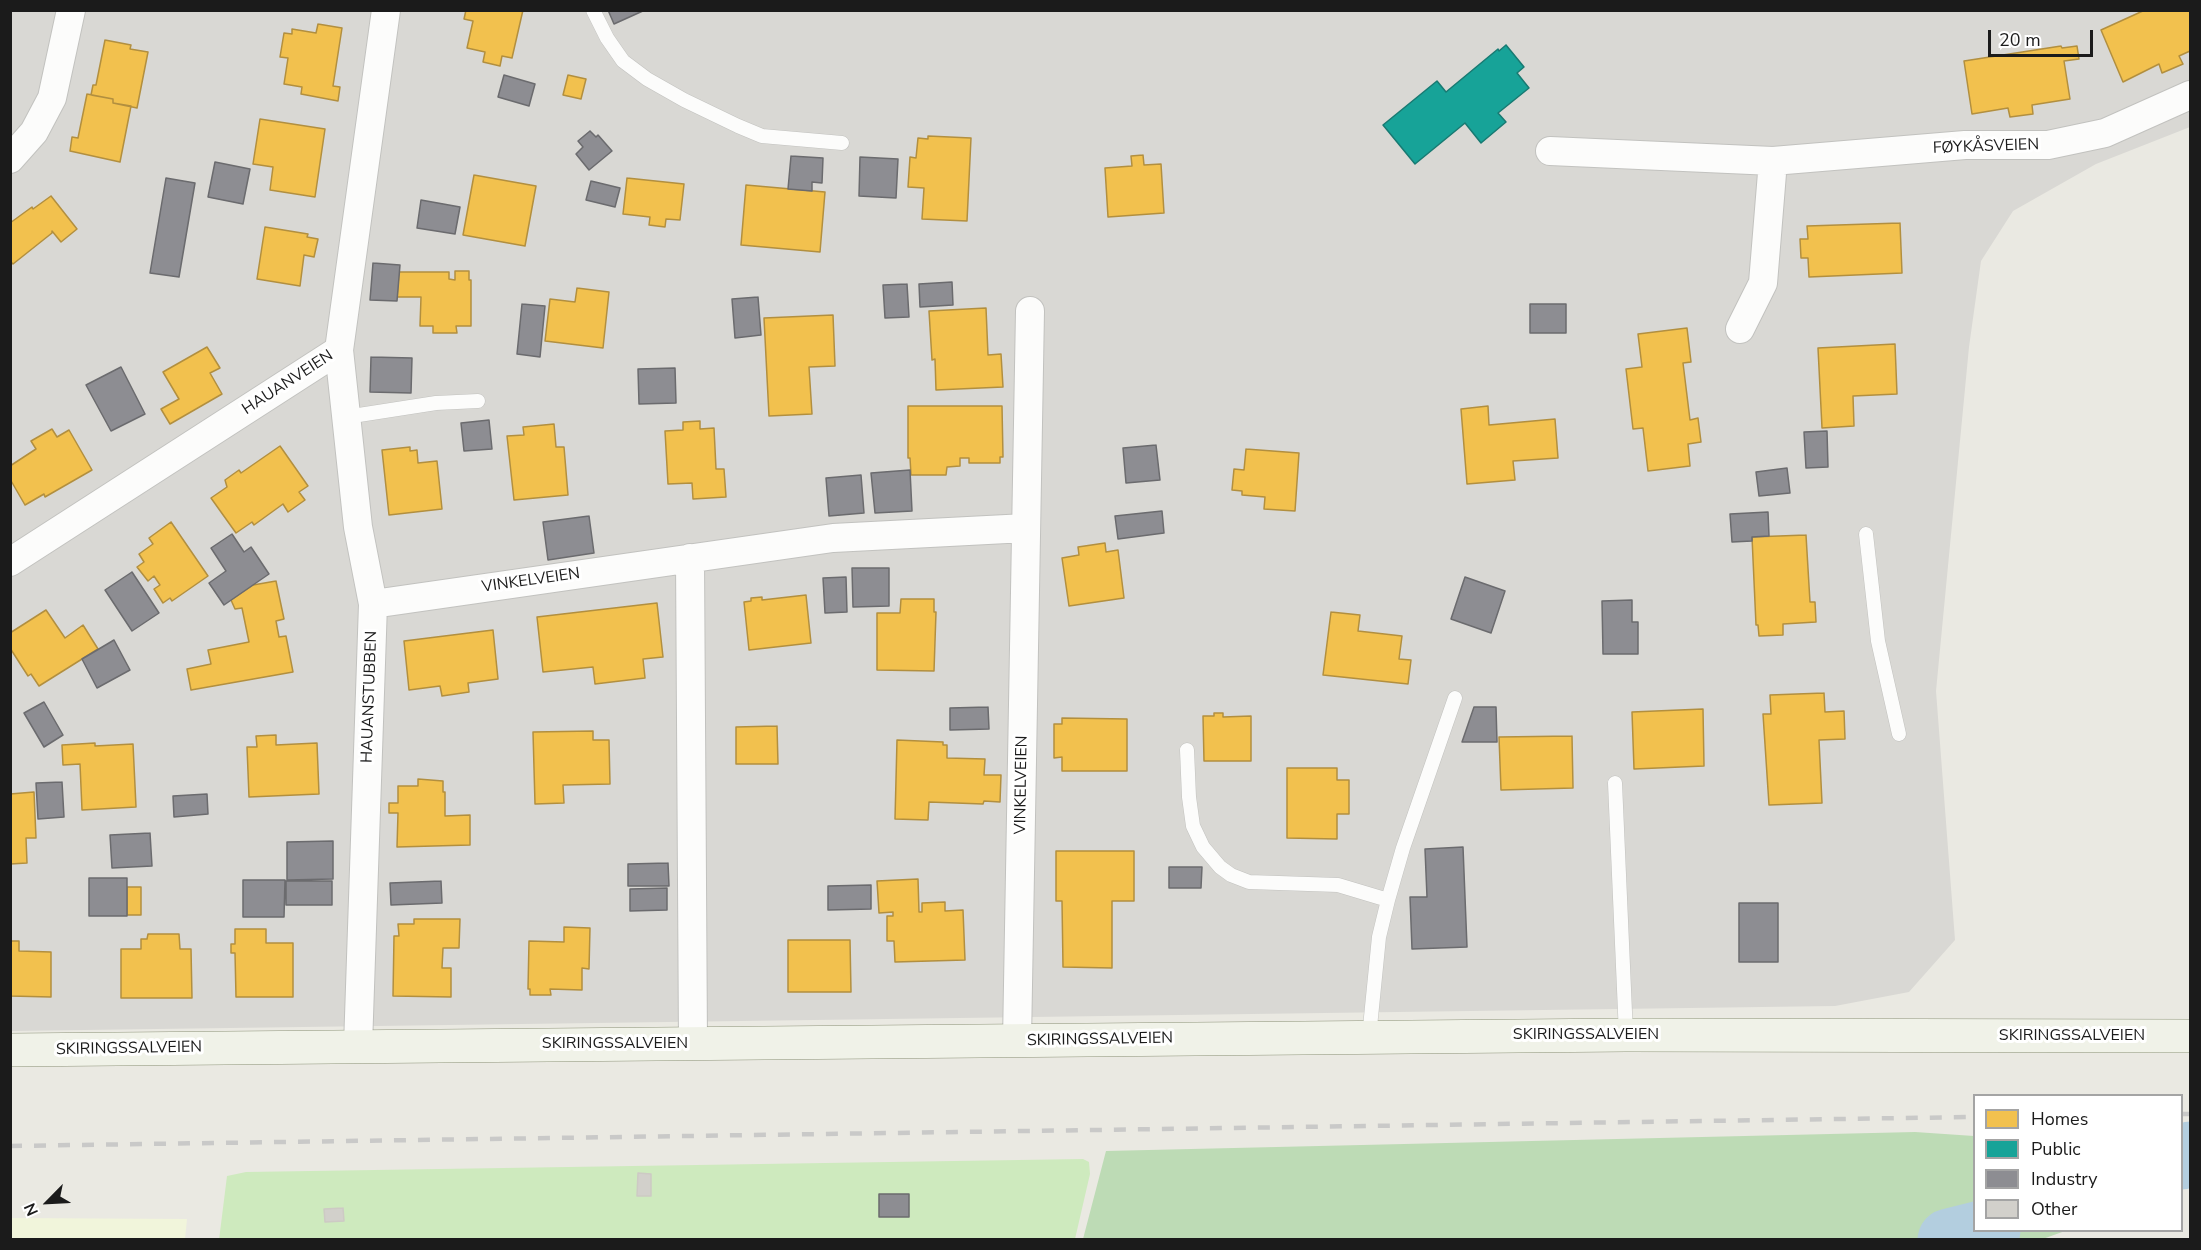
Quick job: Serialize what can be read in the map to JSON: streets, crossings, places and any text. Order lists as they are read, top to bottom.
{
  "streets": {
    "main road": ["SKIRINGSSALVEIEN"],
    "street": [
      "FØYKÅSVEIEN",
      "HAUANVEIEN",
      "VINKELVEIEN",
      "HAUANSTUBBEN"
    ]
  },
  "crossings": [
    ["HAUANVEIEN", "HAUANSTUBBEN"],
    ["VINKELVEIEN", "HAUANSTUBBEN"],
    ["VINKELVEIEN", "SKIRINGSSALVEIEN"],
    ["HAUANSTUBBEN", "SKIRINGSSALVEIEN"]
  ],
  "legend": [
    "Homes",
    "Public",
    "Industry",
    "Other"
  ],
  "scale_bar": "20 m",
  "north": "bottom left"
}
